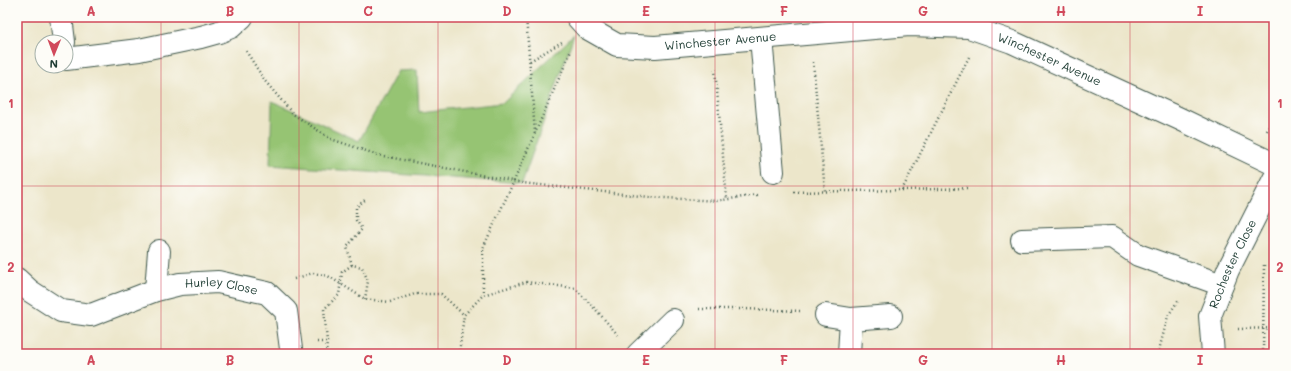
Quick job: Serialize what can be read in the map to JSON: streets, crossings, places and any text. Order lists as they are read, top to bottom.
{
  "streets": {
    "street": ["Winchester Avenue", "Rochester Close", "Hurley Close"]
  },
  "north": "bottom",
  "grid": {
    "columns": [
      "A",
      "B",
      "C",
      "D",
      "E",
      "F",
      "G",
      "H",
      "I"
    ],
    "rows": ["1", "2"]
  }
}
